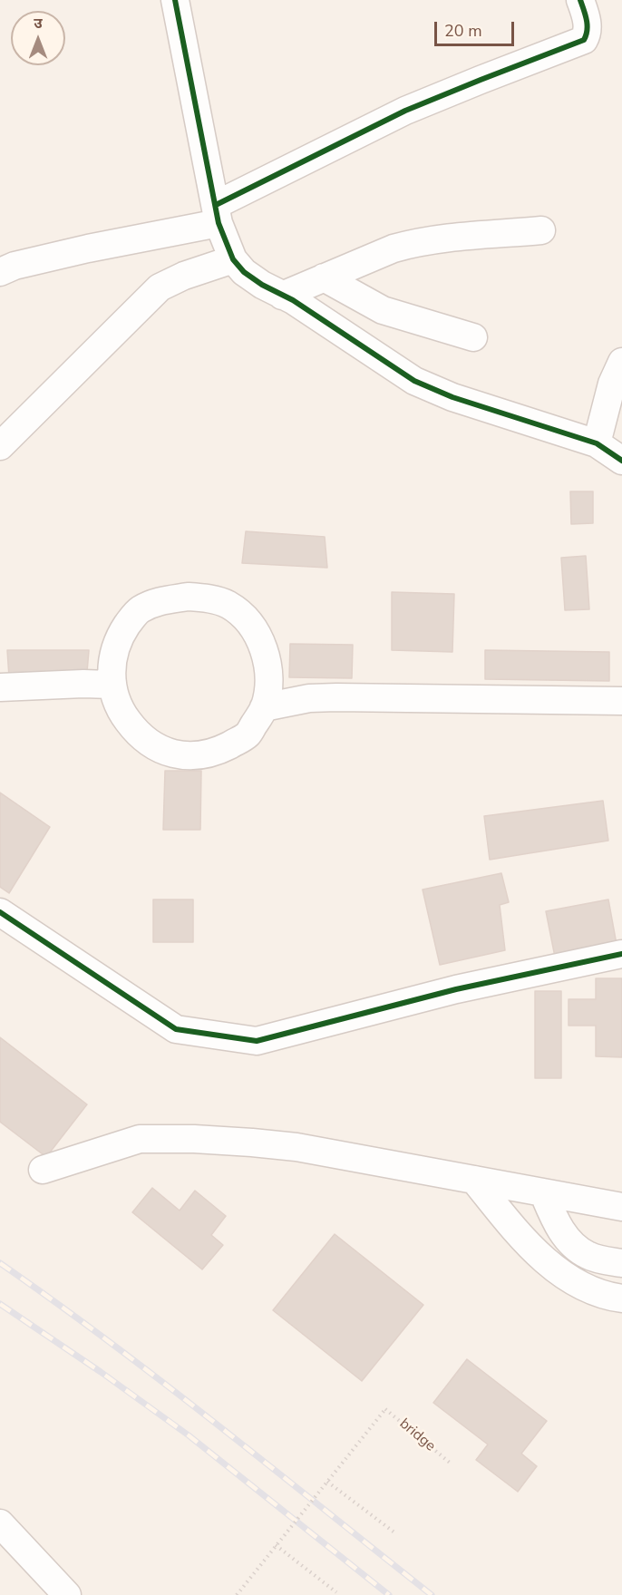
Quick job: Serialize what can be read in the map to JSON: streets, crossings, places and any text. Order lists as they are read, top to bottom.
{
  "streets": {
    "path": ["bridge"]
  },
  "scale_bar": "20 m",
  "north": "top"
}
